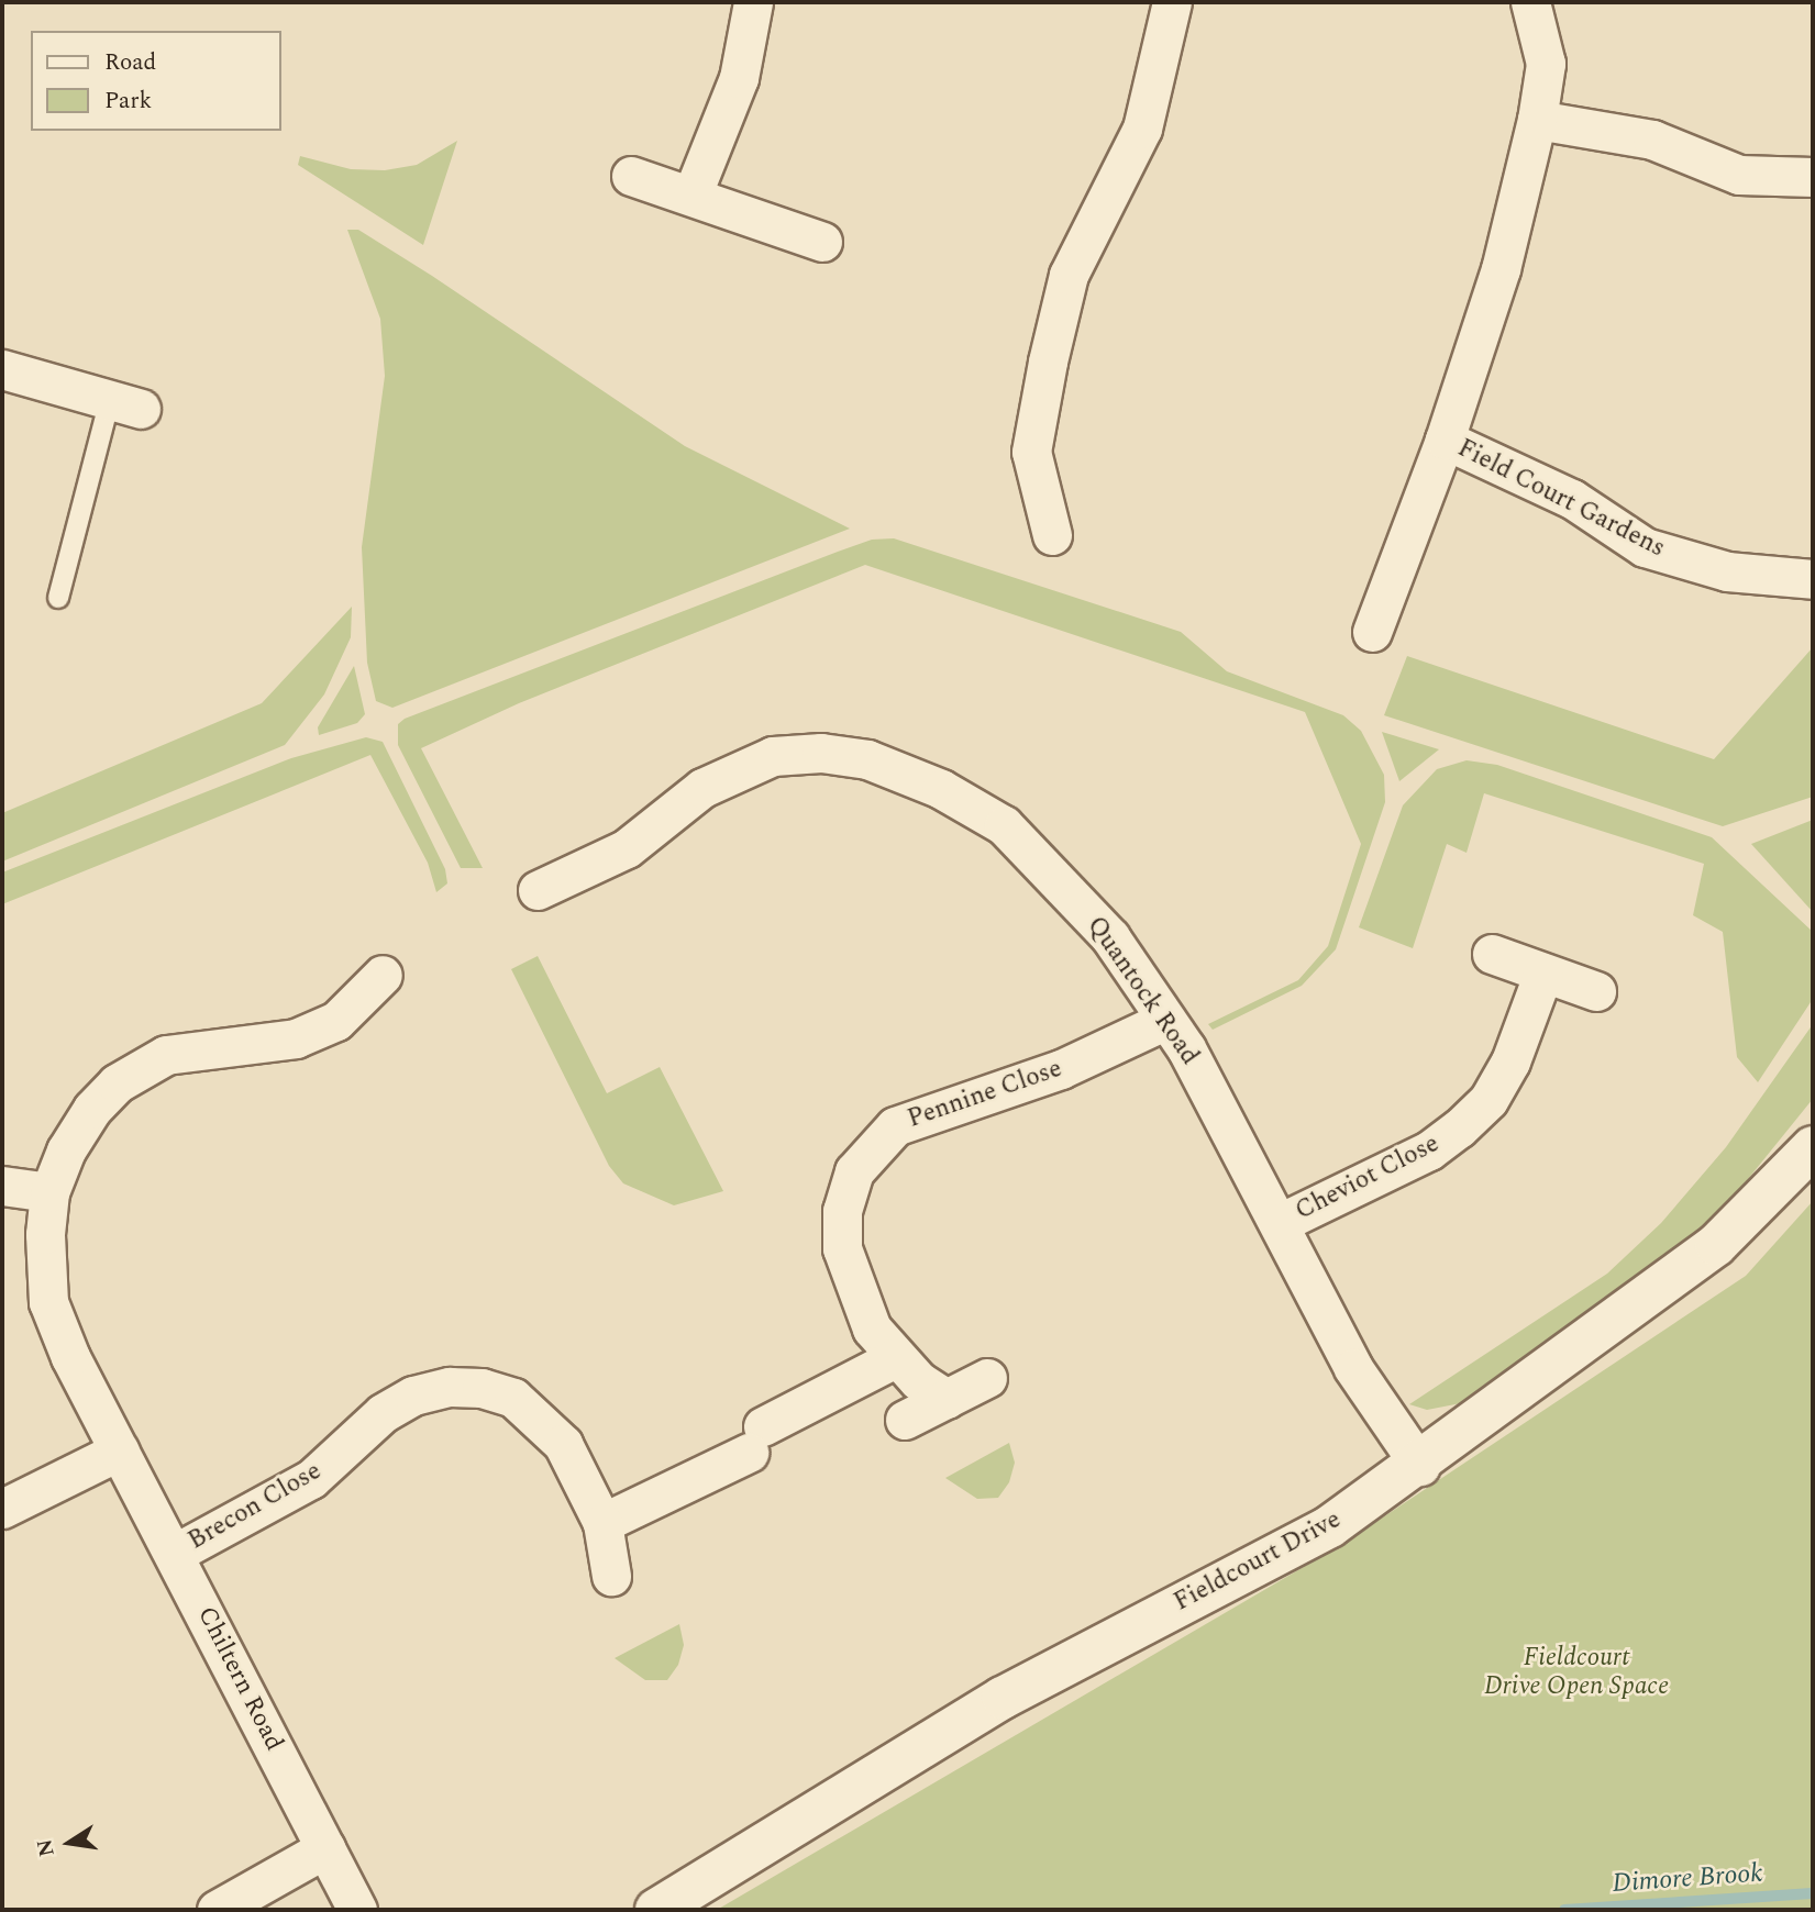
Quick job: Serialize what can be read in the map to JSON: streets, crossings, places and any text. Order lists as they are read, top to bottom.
{
  "streets": {
    "street": [
      "Field Court Gardens",
      "Quantock Road",
      "Pennine Close",
      "Cheviot Close",
      "Brecon Close",
      "Fieldcourt Drive",
      "Chiltern Road"
    ]
  },
  "crossings": [
    ["Quantock Road", "Pennine Close"],
    ["Quantock Road", "Cheviot Close"],
    ["Quantock Road", "Fieldcourt Drive"],
    ["Brecon Close", "Chiltern Road"]
  ],
  "water": ["Dimore Brook"],
  "parks": ["Fieldcourt Drive Open Space"],
  "legend": ["Road", "Park"],
  "north": "left"
}
